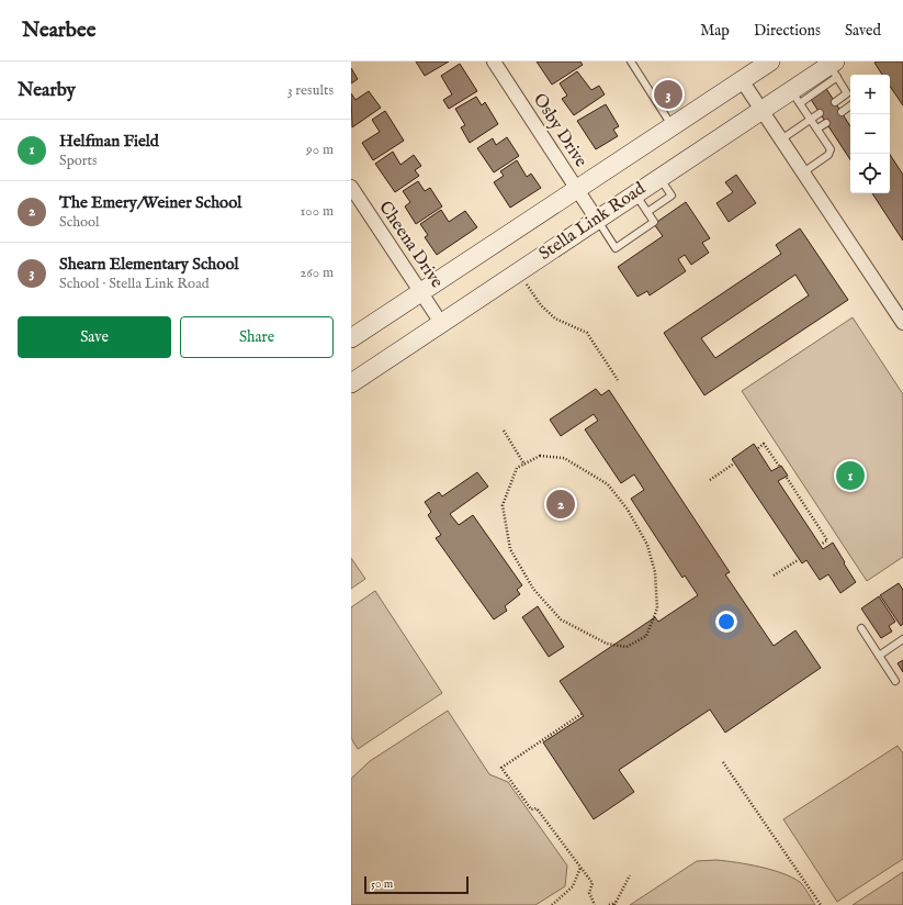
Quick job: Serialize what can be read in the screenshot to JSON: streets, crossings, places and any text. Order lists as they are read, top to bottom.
{
  "streets": {
    "main road": ["Stella Link Road"],
    "street": ["Osby Drive", "Cheena Drive"]
  },
  "crossings": [
    ["Osby Drive", "Stella Link Road"],
    ["Stella Link Road", "Cheena Drive"]
  ],
  "scale_bar": "50 m",
  "page": {
    "header": "Nearbee",
    "nav": ["Map", "Directions", "Saved"],
    "heading": ["Nearby", "3 results"],
    "map_buttons": ["+", "−"],
    "pins": ["3", "1", "2"],
    "list": [
      {
        "mark": "1",
        "name": "Helfman Field",
        "note": "Sports",
        "value": "90 m"
      },
      {
        "mark": "2",
        "name": "The Emery/Weiner School",
        "note": "School",
        "value": "100 m"
      },
      {
        "mark": "3",
        "name": "Shearn Elementary School",
        "note": "School · Stella Link Road",
        "value": "260 m"
      }
    ],
    "buttons": ["Save", "Share"],
    "scale": "50 m"
  }
}
